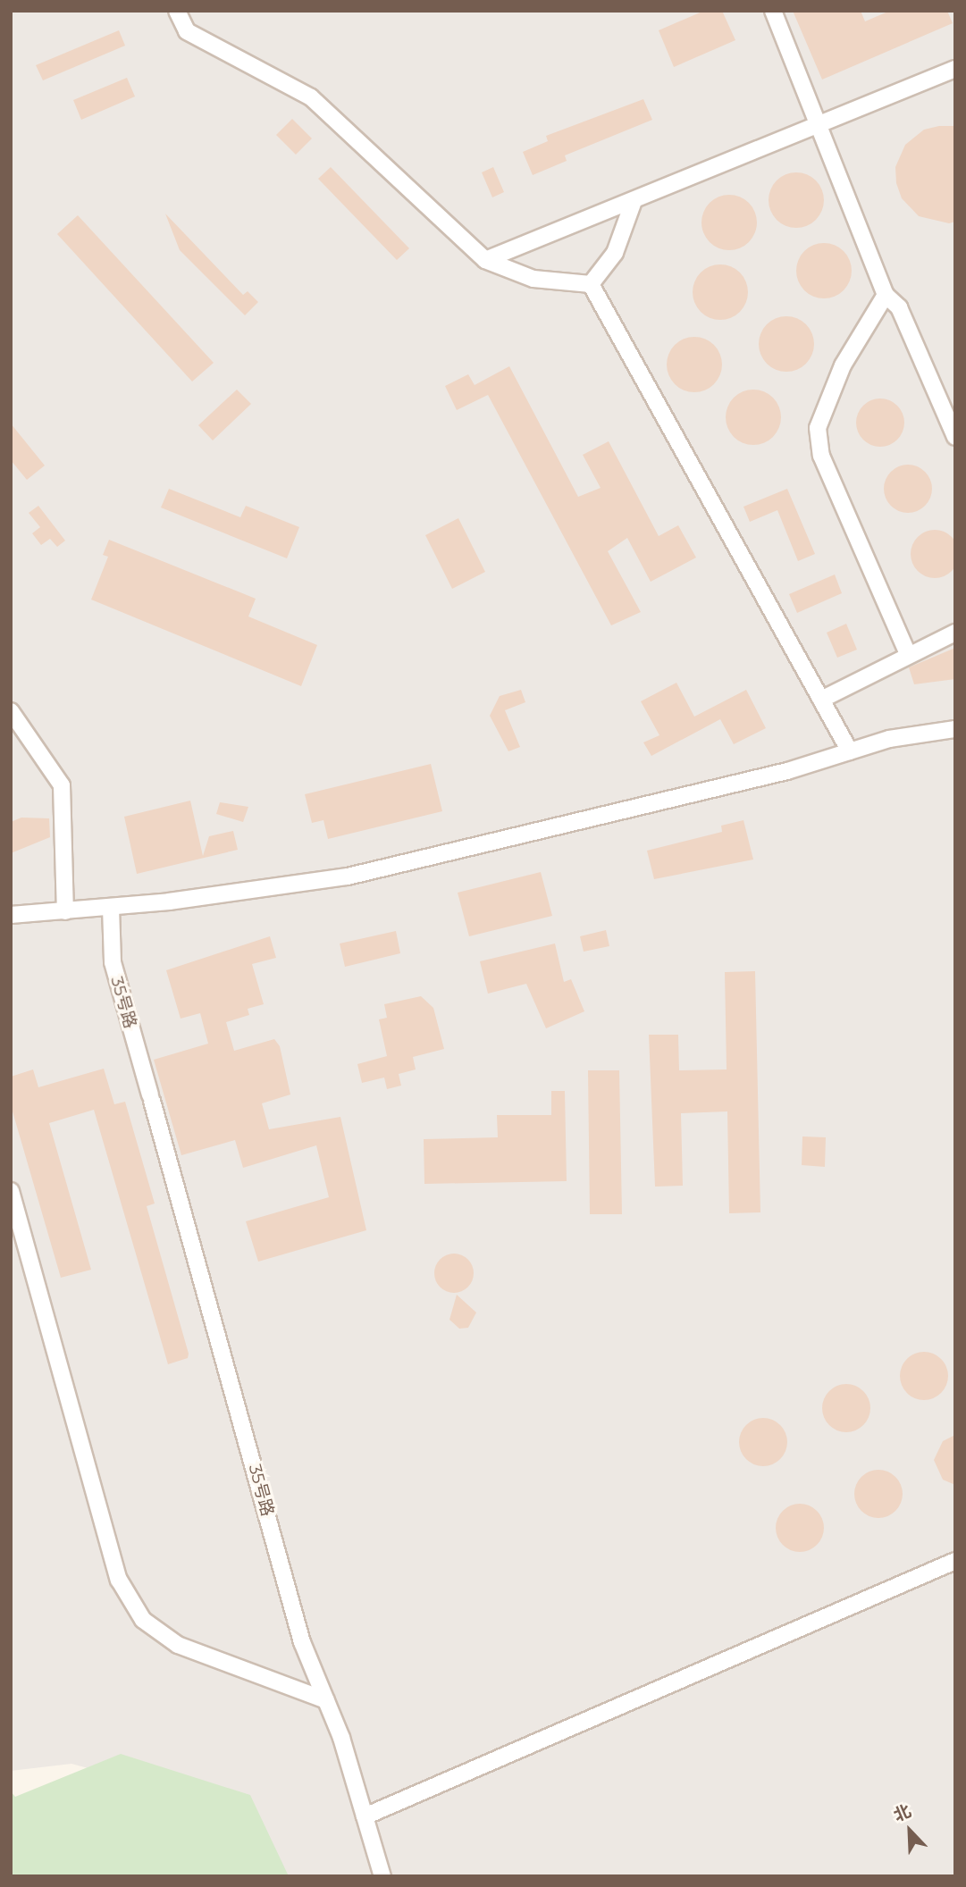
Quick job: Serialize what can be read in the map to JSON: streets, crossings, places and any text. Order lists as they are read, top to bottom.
{
  "streets": {
    "street": ["35号路"]
  },
  "north": "top left"
}
